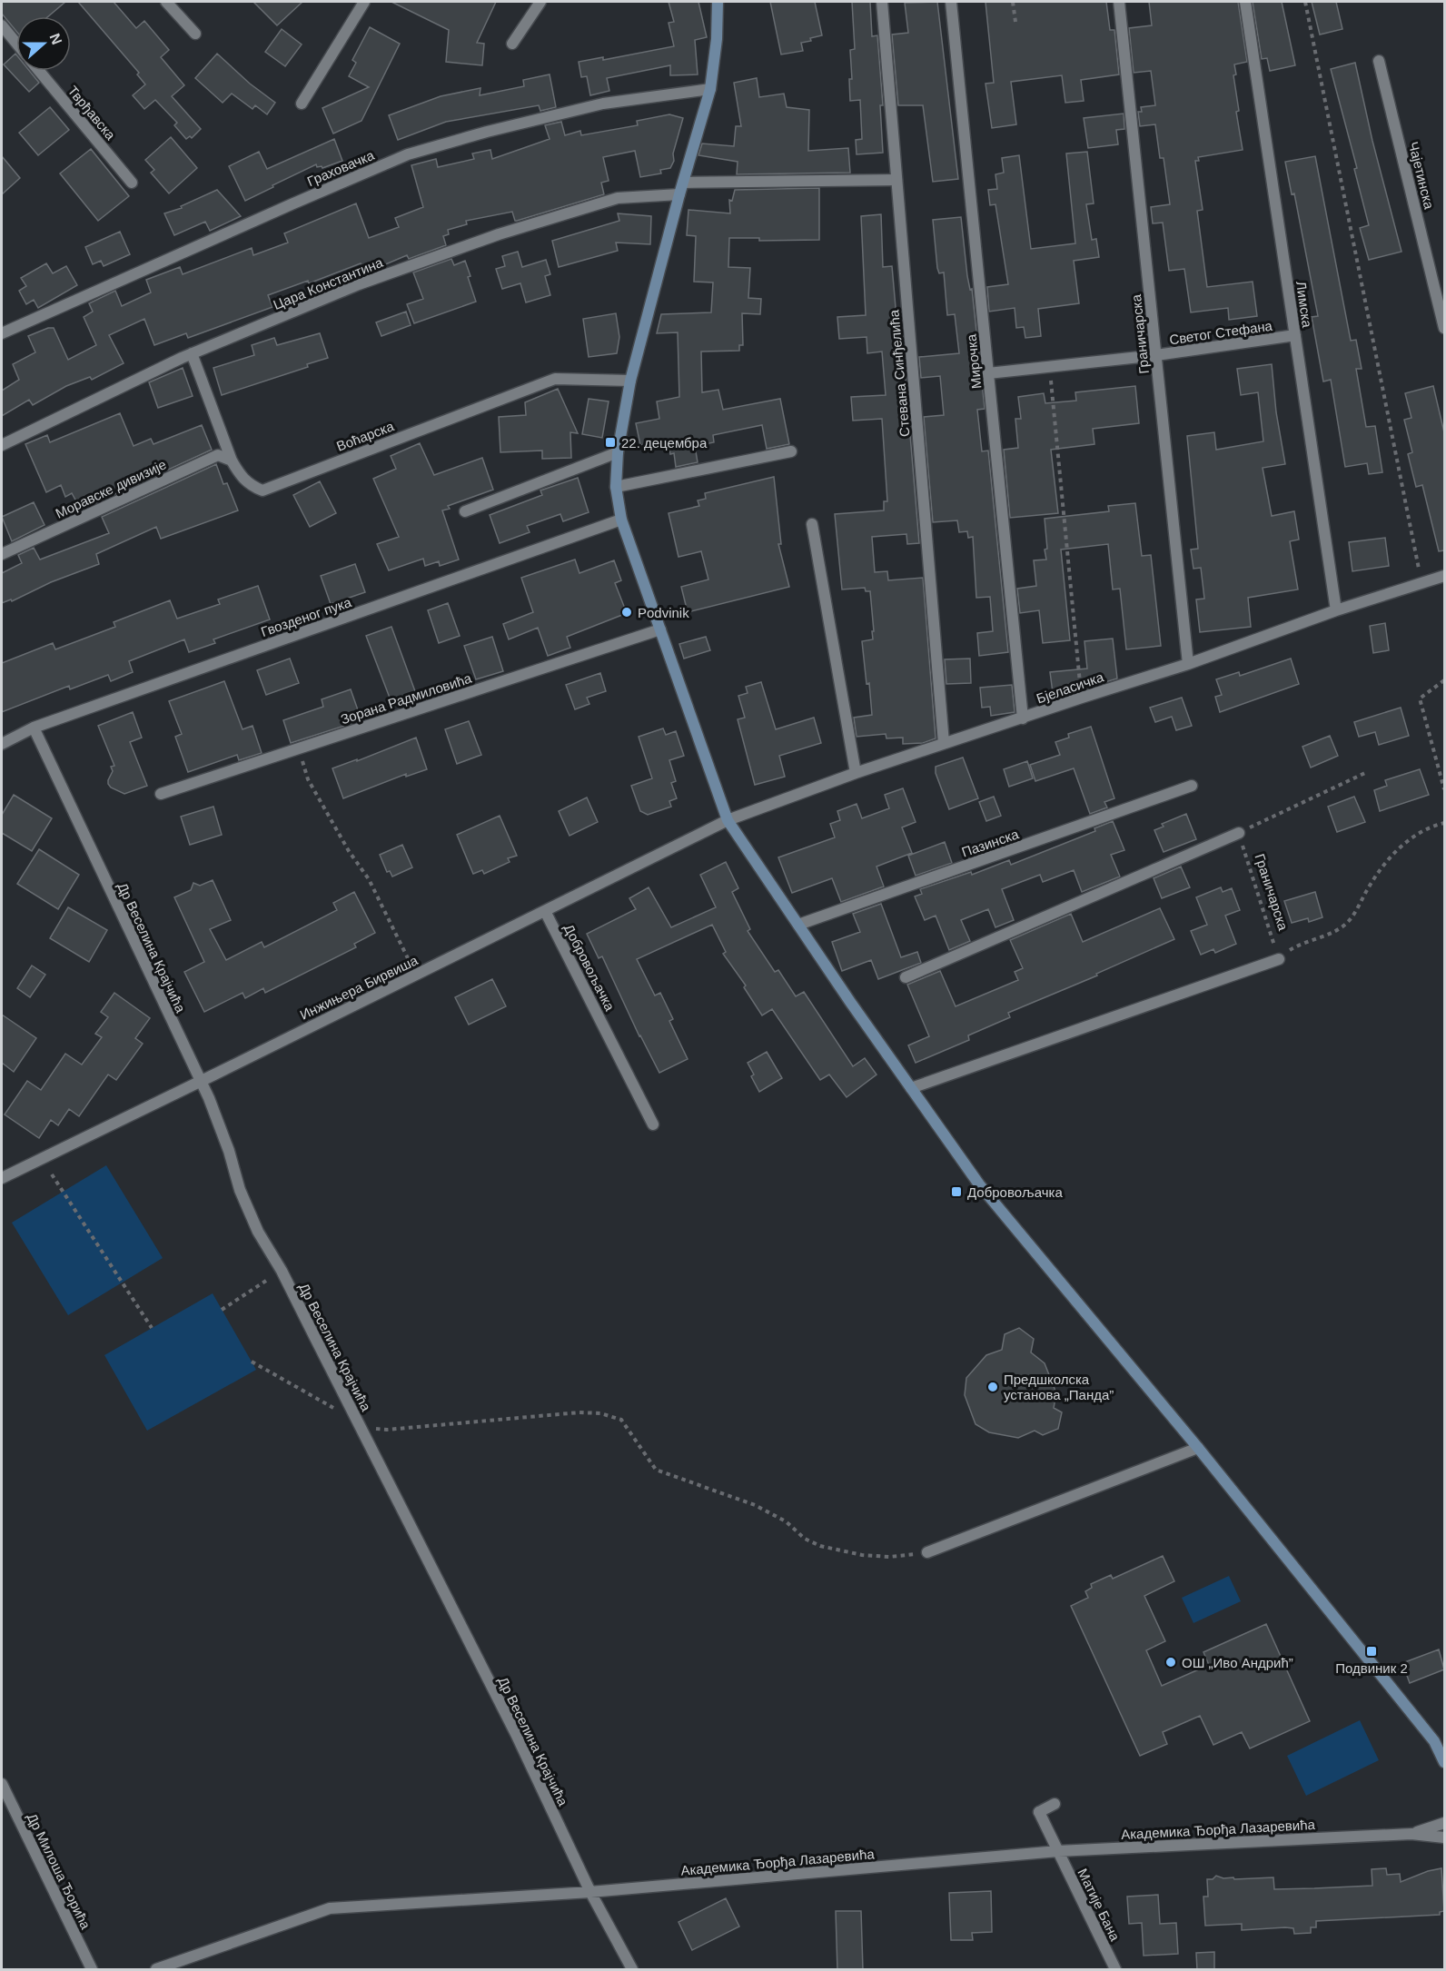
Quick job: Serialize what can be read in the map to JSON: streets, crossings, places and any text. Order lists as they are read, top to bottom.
{
  "streets": {
    "street": [
      "Тврђавска",
      "Граховачка",
      "Чајетинска",
      "Цара Константина",
      "Лимска",
      "Светог Стефана",
      "Граничарска",
      "Мирочка",
      "Стевана Синђелића",
      "Воћарска",
      "Моравске дивизије",
      "Гвозденог пука",
      "Бјеласичка",
      "Зорана Радмиловића",
      "Пазинска",
      "Др Веселина Крајчића",
      "Добровољачка",
      "Инжињера Бирвиша",
      "Академика Ђорђа Лазаревића",
      "Др Милоша Ђорића",
      "Матије Бана"
    ]
  },
  "crossings": [
    ["Цара Константина", "Воћарска"],
    ["Лимска", "Светог Стефана"],
    ["Лимска", "Бјеласичка"],
    ["Светог Стефана", "Граничарска"],
    ["Светог Стефана", "Мирочка"],
    ["Граничарска", "Бјеласичка"],
    ["Мирочка", "Бјеласичка"],
    ["Стевана Синђелића", "Бјеласичка"],
    ["Воћарска", "Моравске дивизије"],
    ["Гвозденог пука", "Др Веселина Крајчића"],
    ["Бјеласичка", "Инжињера Бирвиша"],
    ["Др Веселина Крајчића", "Инжињера Бирвиша"],
    ["Др Веселина Крајчића", "Академика Ђорђа Лазаревића"],
    ["Добровољачка", "Инжињера Бирвиша"],
    ["Академика Ђорђа Лазаревића", "Матије Бана"]
  ],
  "places": {
    "transit": ["22. децембра", "Добровољачка", "Подвиник 2"],
    "other": ["Podvinik", "Предшколска установа „Панда”", "ОШ „Иво Андрић”"]
  },
  "north": "right"
}
